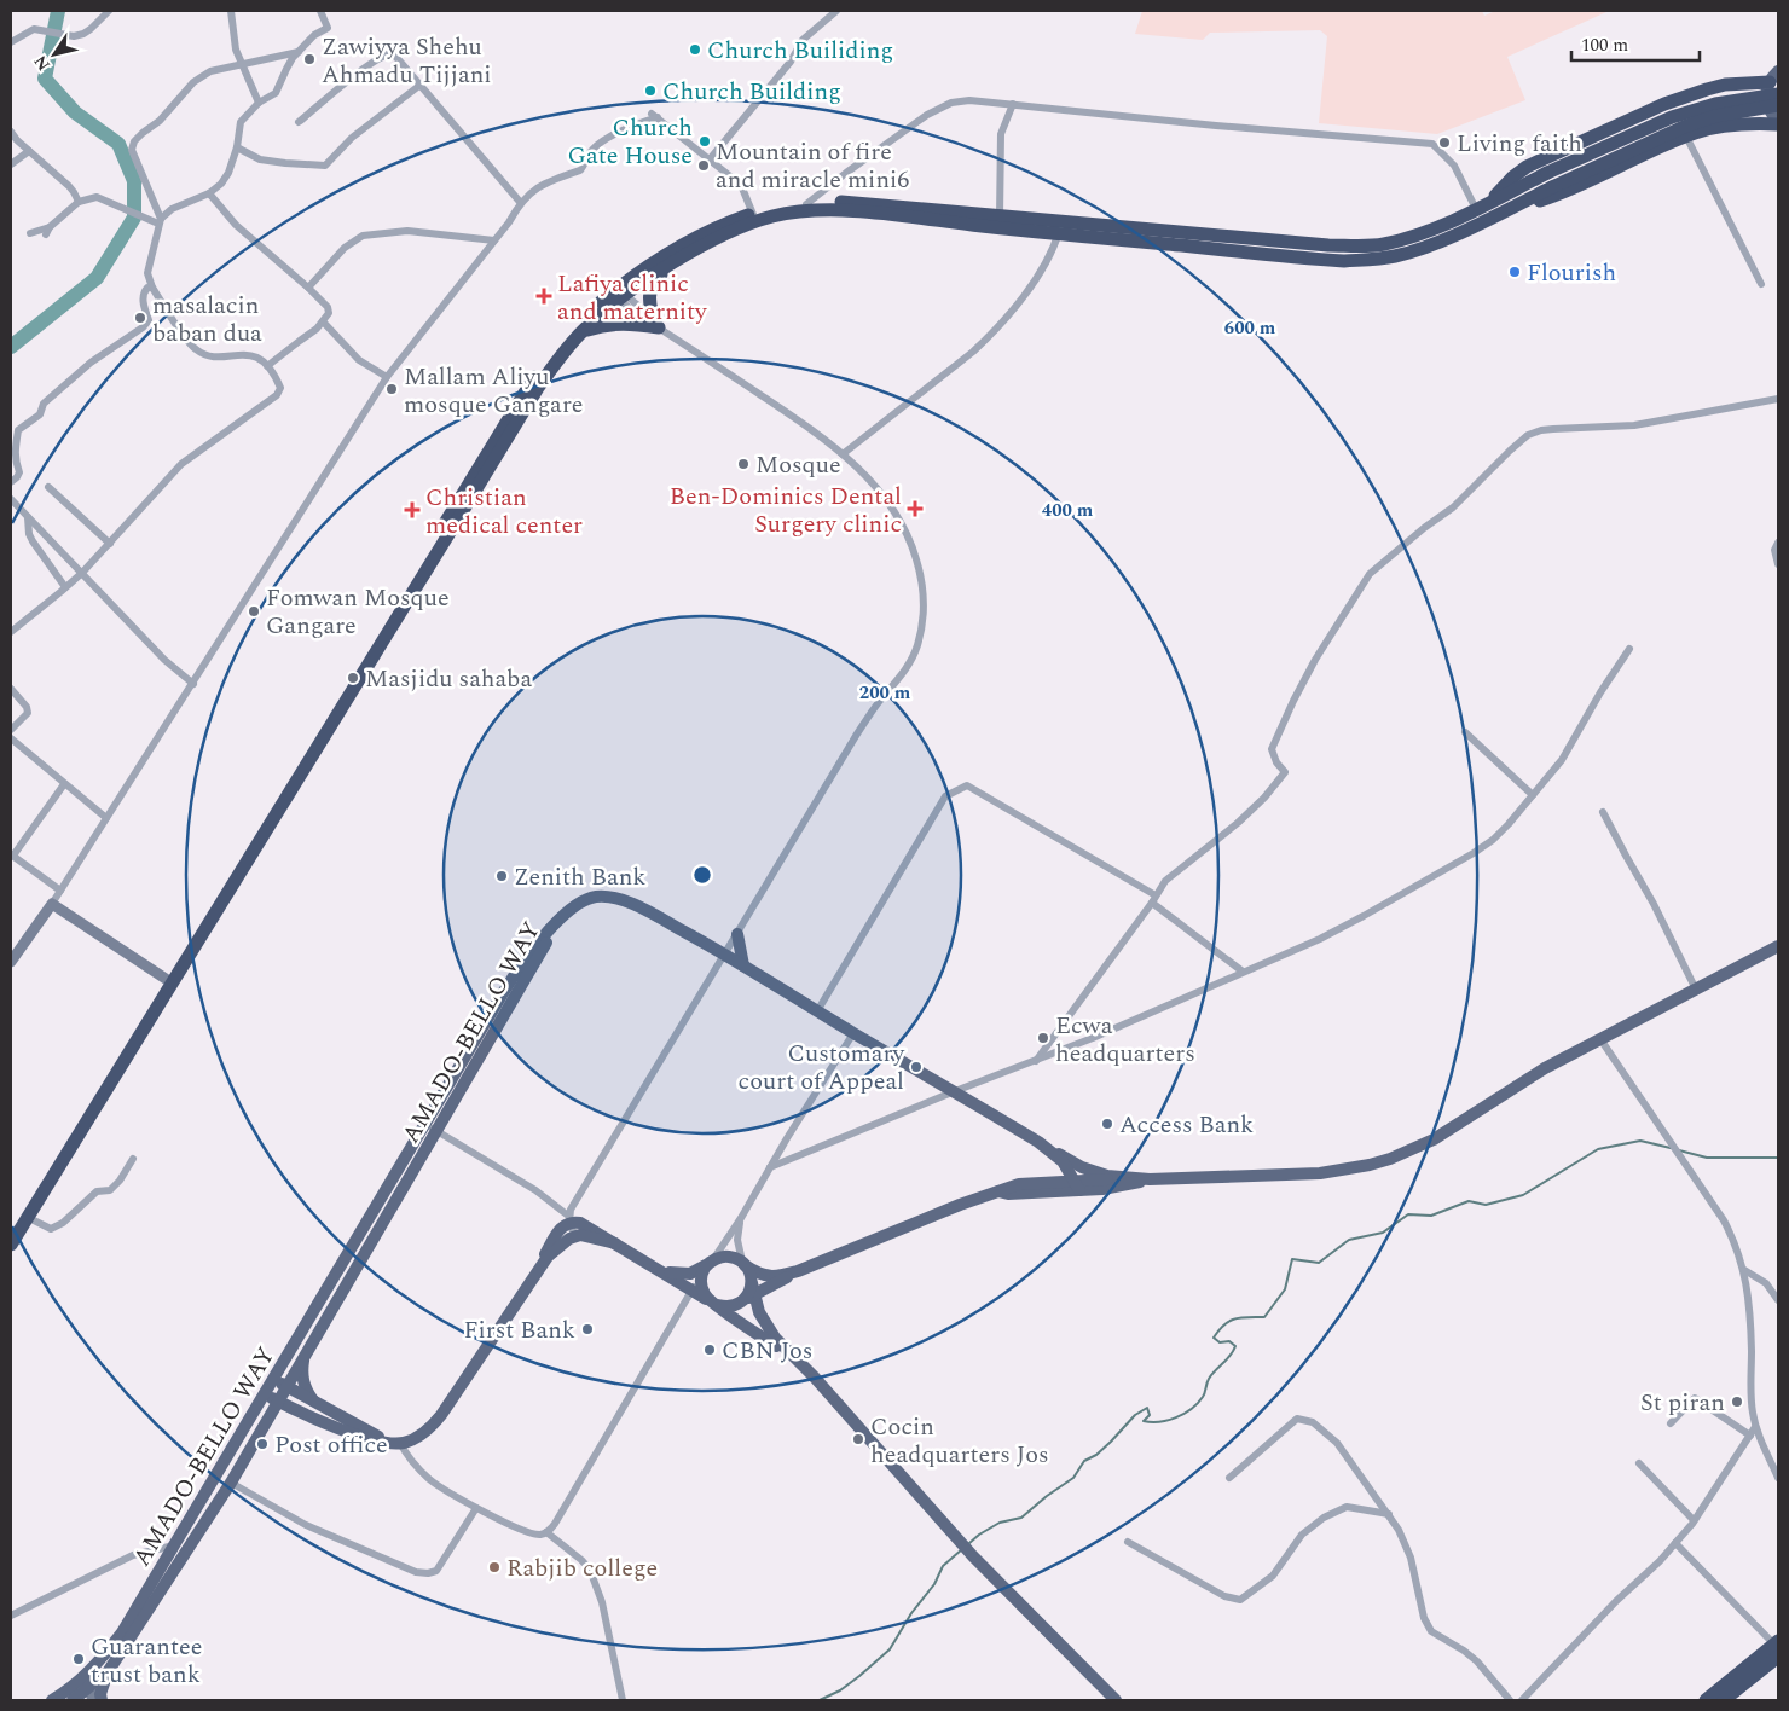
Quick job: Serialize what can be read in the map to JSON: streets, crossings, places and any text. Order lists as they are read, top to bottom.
{
  "streets": {
    "main road": ["AMADO-BELLO WAY"]
  },
  "places": {
    "other": [
      "Church Builiding",
      "Zawiyya Shehu Ahmadu Tijjani",
      "Church Building",
      "Church Gate House",
      "Living faith",
      "Mountain of fire and miracle mini6",
      "Flourish",
      "masalacin baban dua",
      "Mallam Aliyu mosque Gangare",
      "Mosque",
      "Fomwan Mosque Gangare",
      "Masjidu sahaba",
      "Zenith Bank",
      "Ecwa headquarters",
      "Customary court of Appeal",
      "Access Bank",
      "First Bank",
      "CBN Jos",
      "St piran",
      "Cocin headquarters Jos",
      "Post office",
      "Rabjib college",
      "Guarantee trust bank"
    ],
    "health": ["Lafiya clinic and maternity", "Ben-Dominics Dental Surgery clinic", "Christian medical center"]
  },
  "scale_bar": "100 m",
  "north": "bottom left",
  "rings": ["600 m", "400 m", "200 m"]
}
